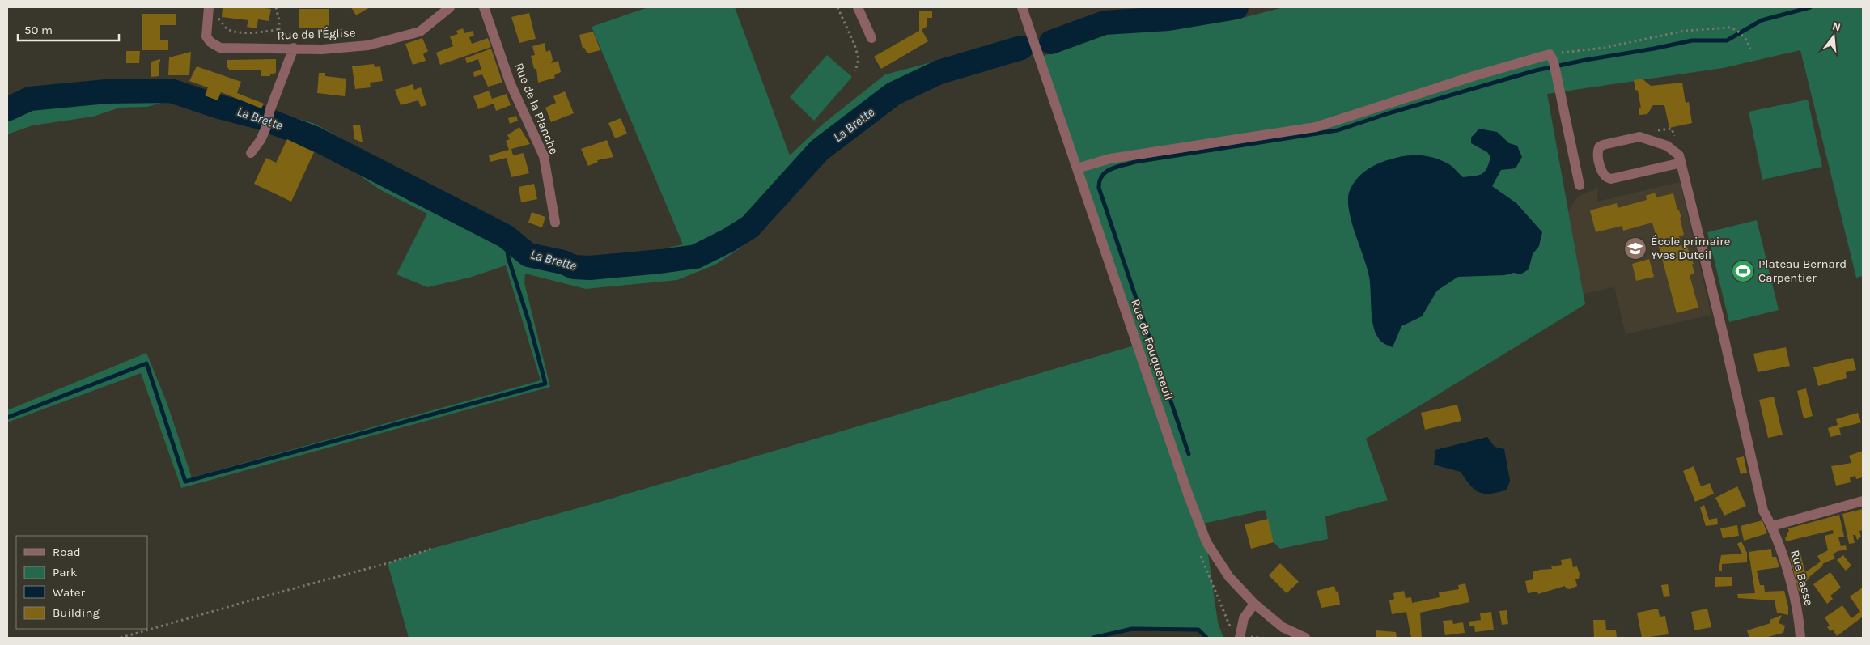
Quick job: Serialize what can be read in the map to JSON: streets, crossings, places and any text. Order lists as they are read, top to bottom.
{
  "streets": {
    "street": [
      "Rue de l'Église",
      "Rue de la Planche",
      "Rue de Fouquereuil",
      "Rue Basse"
    ]
  },
  "water": ["La Brette"],
  "places": {
    "school or university": ["École primaire Yves Duteil"],
    "sports": ["Plateau Bernard Carpentier"]
  },
  "legend": [
    "Road",
    "Park",
    "Water",
    "Building"
  ],
  "scale_bar": "50 m",
  "north": "top"
}
